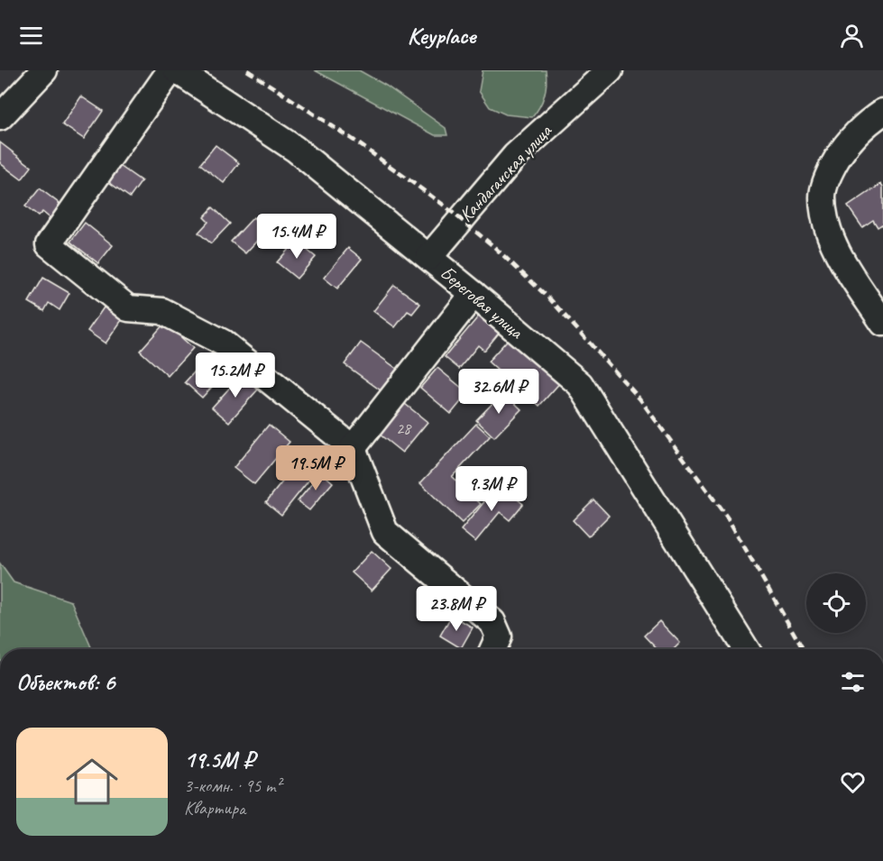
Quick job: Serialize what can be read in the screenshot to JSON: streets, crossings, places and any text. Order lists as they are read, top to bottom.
{
  "streets": {
    "street": ["Кандагачская улица", "Береговая улица"]
  },
  "crossings": [
    ["Кандагачская улица", "Береговая улица"]
  ],
  "house_numbers": ["28"],
  "page": {
    "header": "Keyplace",
    "price": [
      "15.4M ₽",
      "15.2M ₽",
      "32.6M ₽",
      "19.5M ₽",
      "9.3M ₽",
      "23.8M ₽"
    ],
    "heading": "Объектов: 6",
    "list": [
      {
        "name": "19.5M ₽",
        "note": "3-комн. · 95 m² · Квартира"
      }
    ]
  }
}
